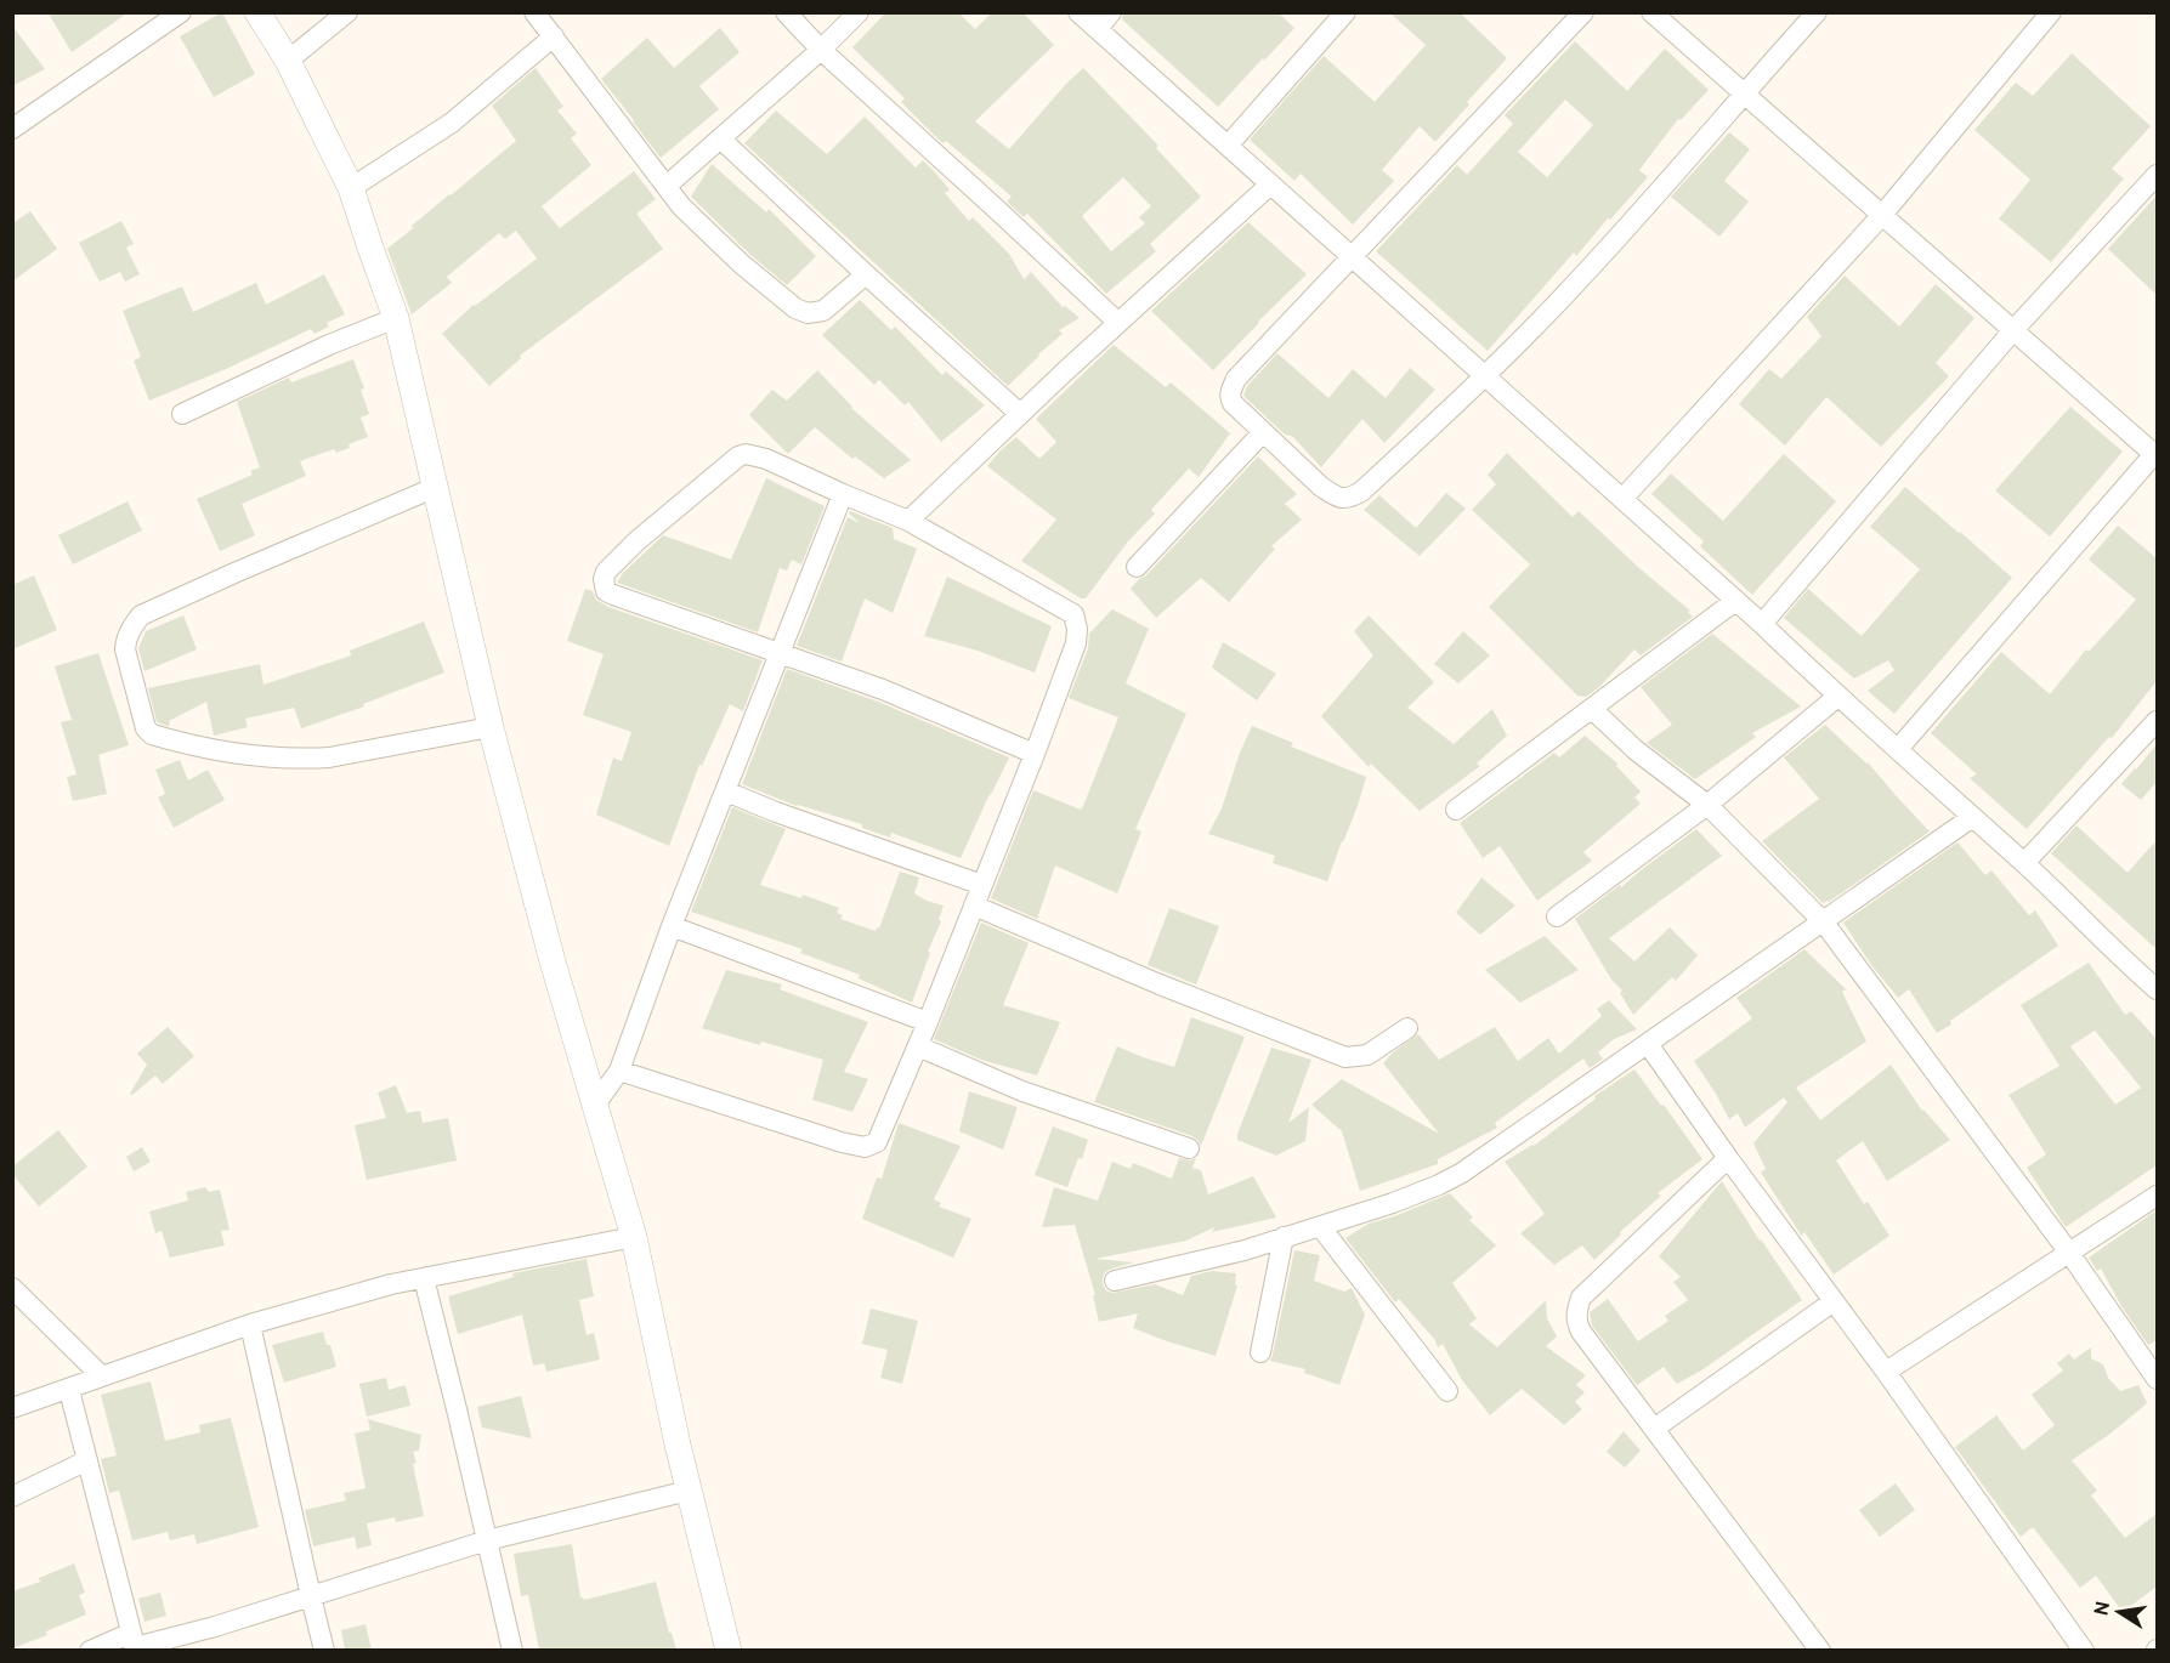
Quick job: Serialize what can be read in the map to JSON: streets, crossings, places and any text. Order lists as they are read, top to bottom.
{
  "north": "left"
}
